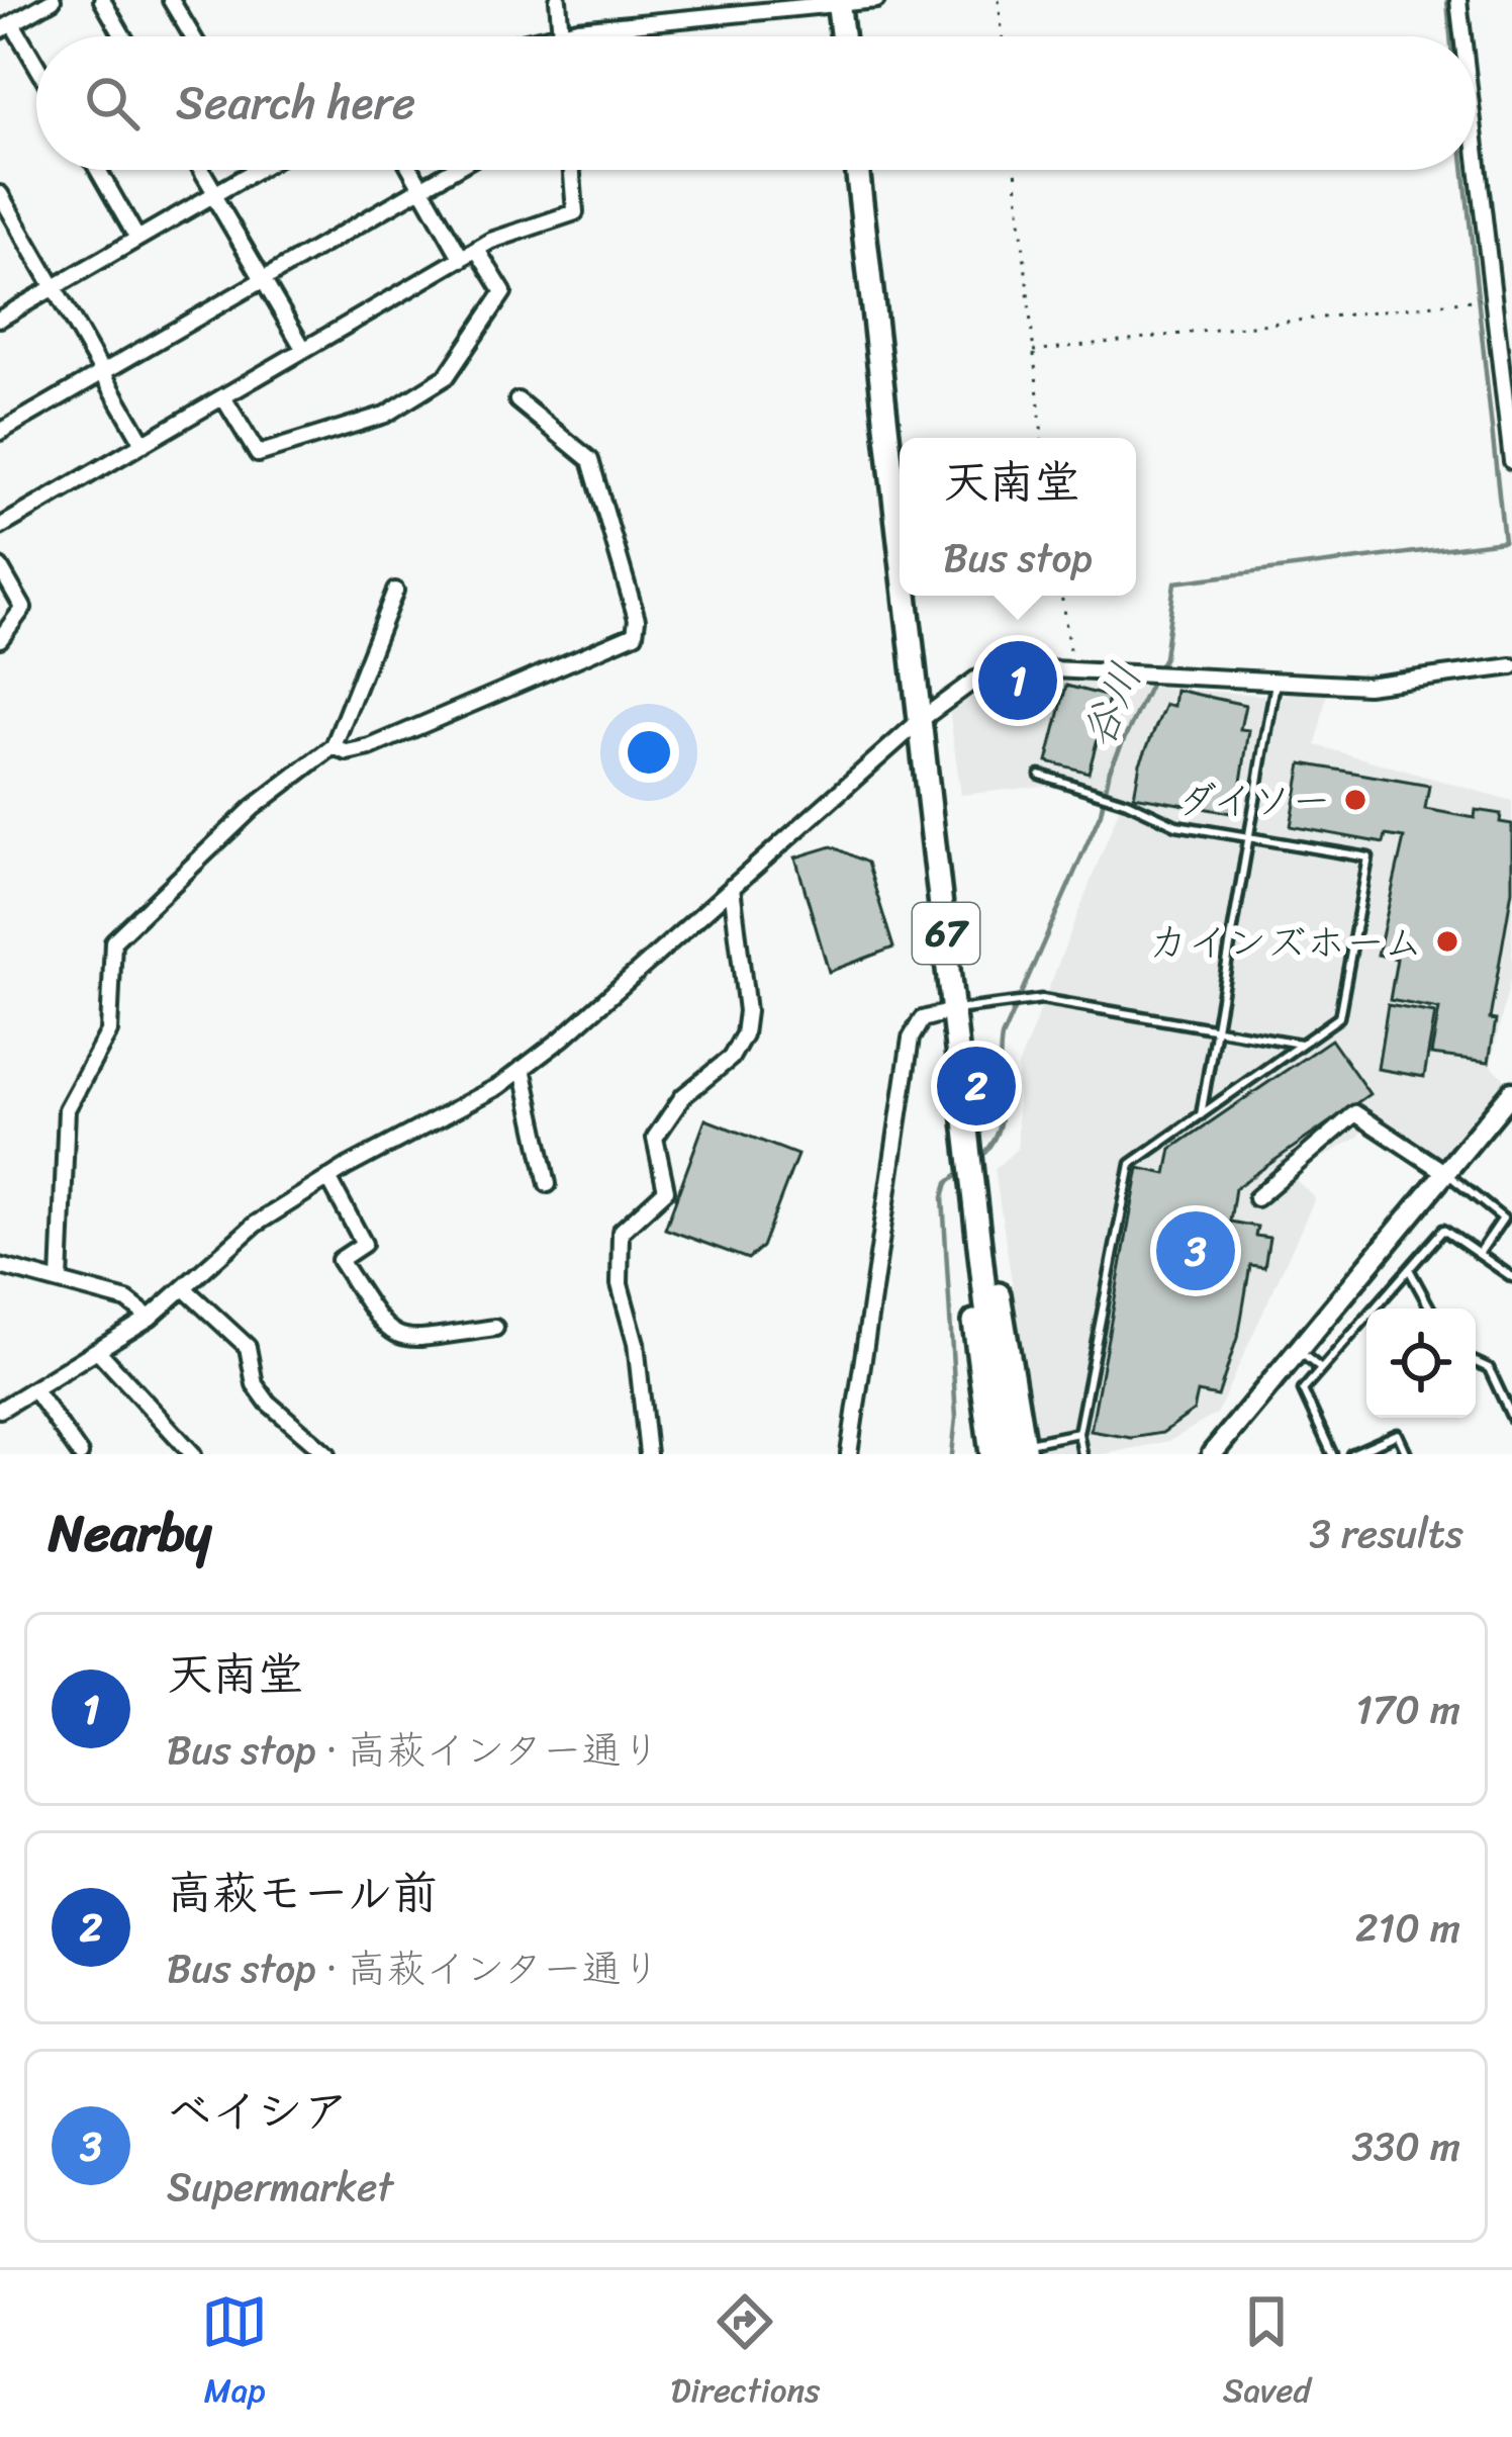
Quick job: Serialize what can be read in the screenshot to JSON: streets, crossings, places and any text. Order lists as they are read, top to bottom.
{
  "streets": {
    "main road": ["67"]
  },
  "water": ["谷川"],
  "places": ["ダイソー", "カインズホーム"],
  "page": {
    "search": "Search here",
    "popup": ["天南堂", "Bus stop"],
    "pins": ["1", "2", "3"],
    "heading": ["Nearby", "3 results"],
    "list": [
      {
        "mark": "1",
        "name": "天南堂",
        "note": "Bus stop · 高萩インター通り",
        "value": "170 m"
      },
      {
        "mark": "2",
        "name": "高萩モール前",
        "note": "Bus stop · 高萩インター通り",
        "value": "210 m"
      },
      {
        "mark": "3",
        "name": "ベイシア",
        "note": "Supermarket",
        "value": "330 m"
      }
    ],
    "nav": ["Map", "Directions", "Saved"]
  }
}
